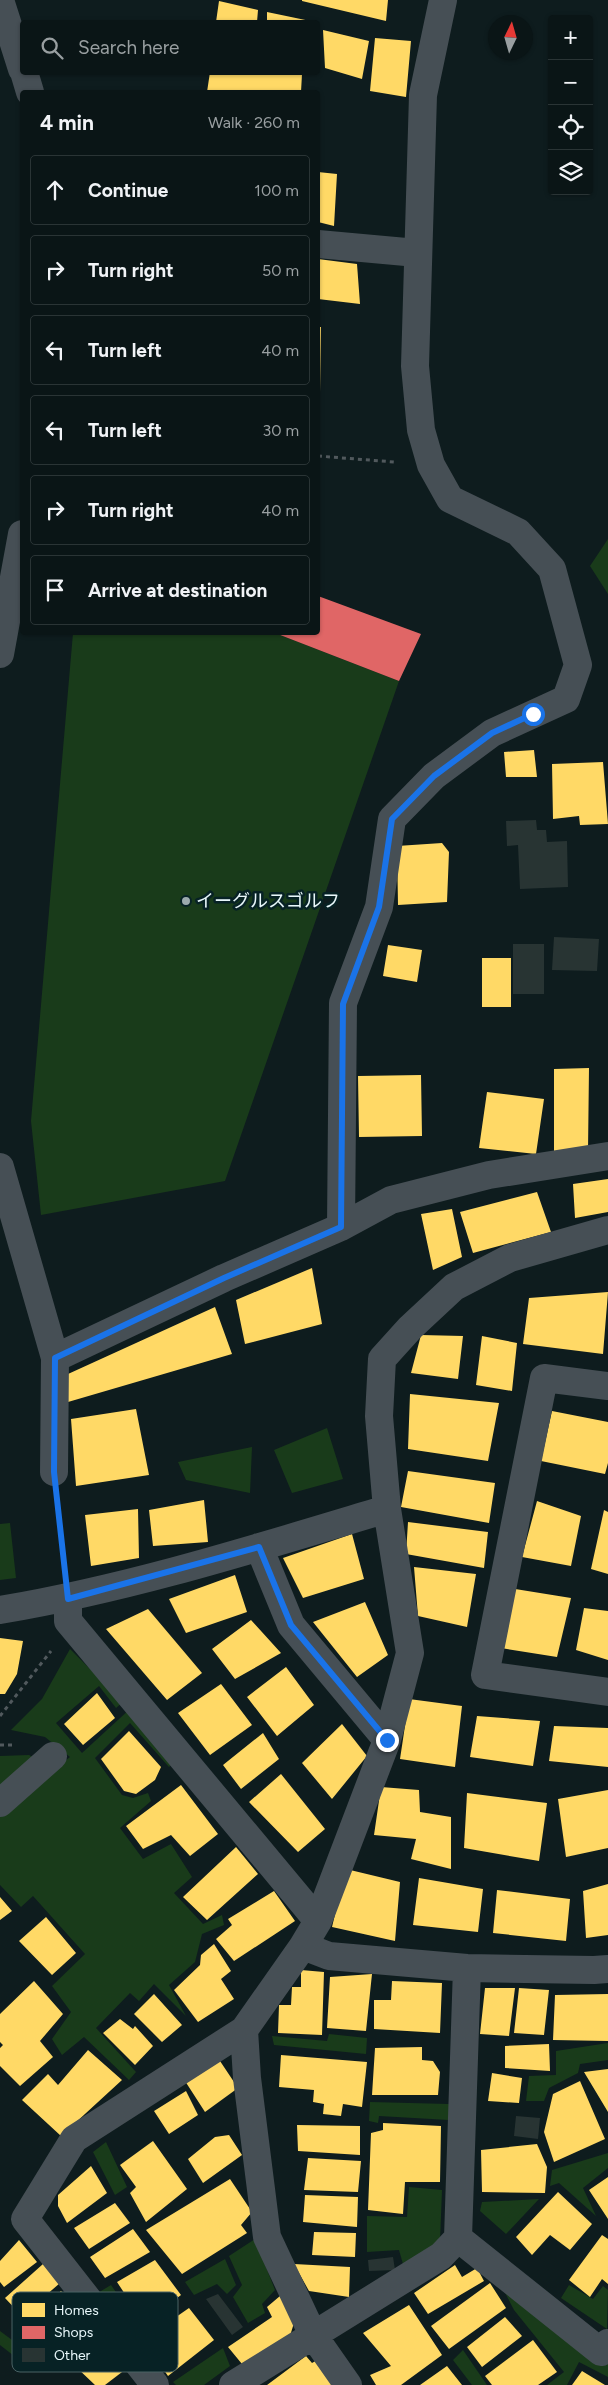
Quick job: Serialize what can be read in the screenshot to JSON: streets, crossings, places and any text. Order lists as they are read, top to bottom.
{
  "places": ["イーグルスゴルフ"],
  "legend": ["Homes", "Shops", "Other"],
  "north": "top",
  "page": {
    "map_buttons": ["+", "−"],
    "search": "Search here",
    "heading": ["4 min", "Walk · 260 m"],
    "list": [
      ["Continue", "100 m"],
      ["Turn right", "50 m"],
      ["Turn left", "40 m"],
      ["Turn left", "30 m"],
      ["Turn right", "40 m"],
      "Arrive at destination"
    ]
  }
}
